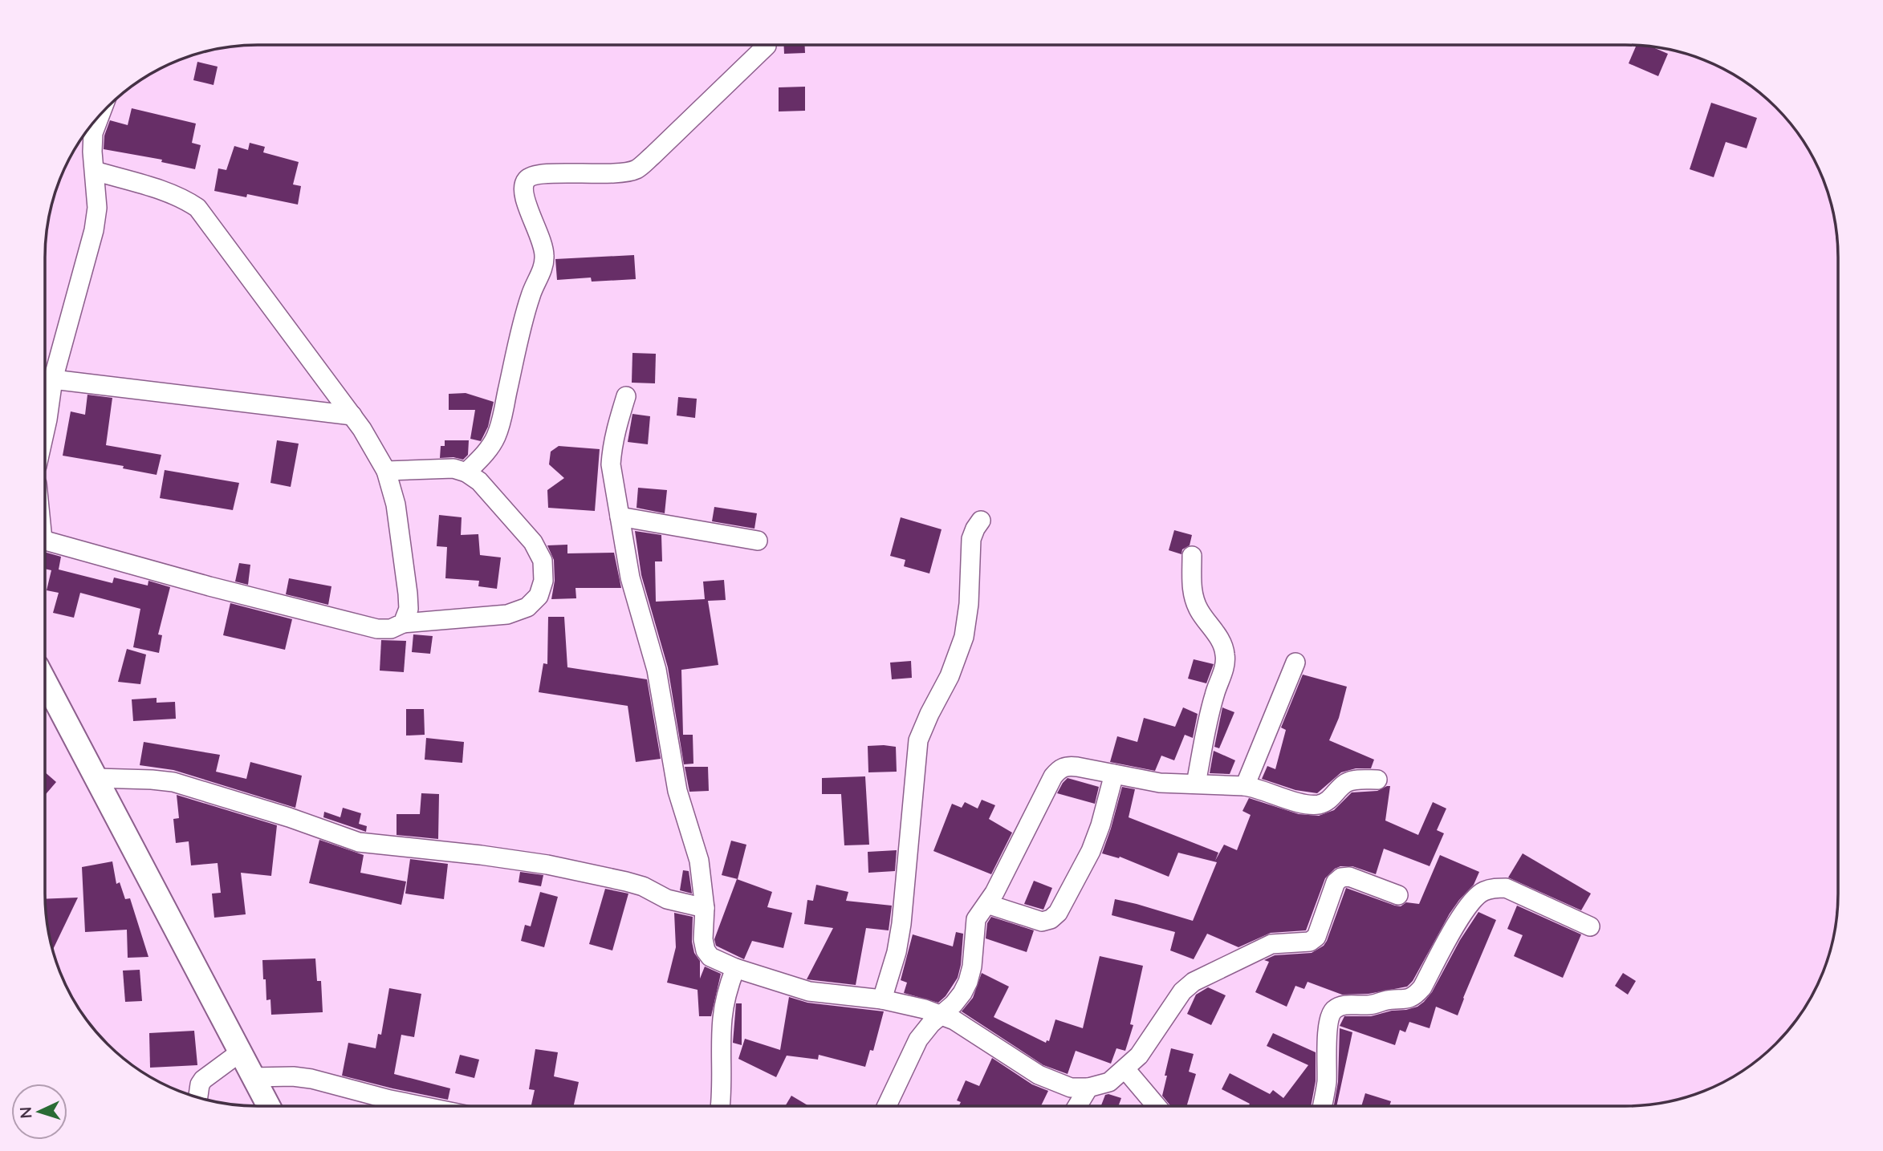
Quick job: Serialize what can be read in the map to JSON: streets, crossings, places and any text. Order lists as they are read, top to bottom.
{
  "north": "left"
}
